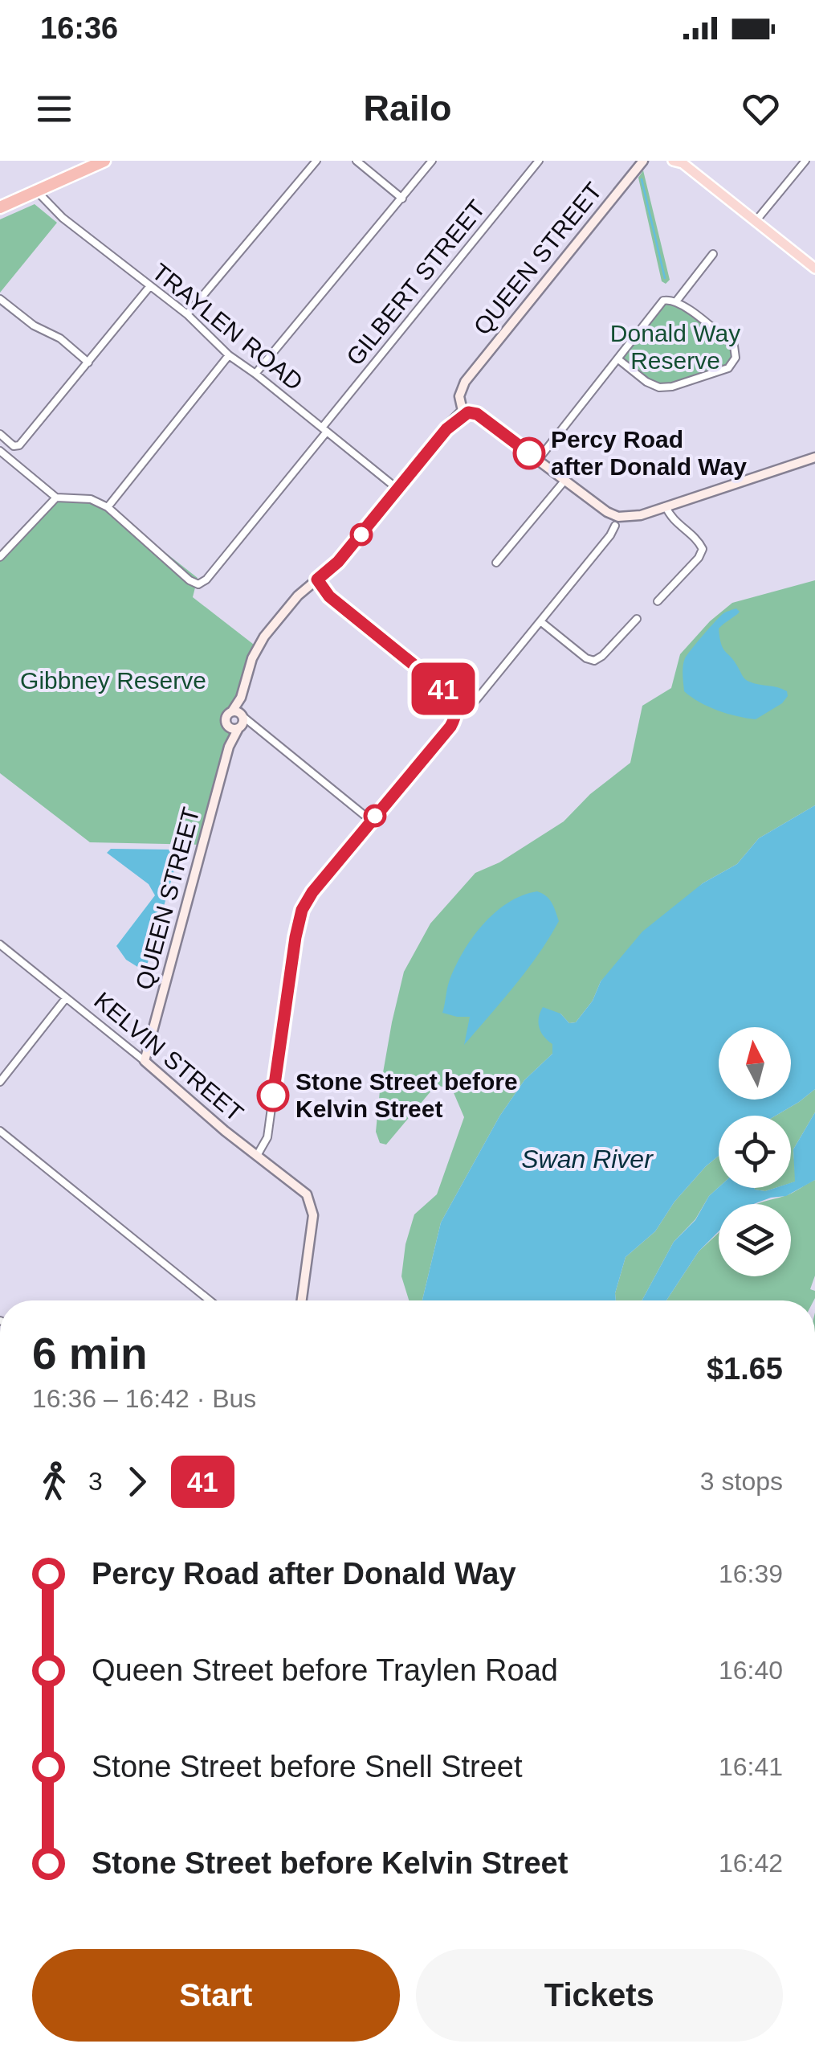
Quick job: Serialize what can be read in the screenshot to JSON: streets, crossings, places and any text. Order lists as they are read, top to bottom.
{
  "streets": {
    "street": [
      "QUEEN STREET",
      "GILBERT STREET",
      "TRAYLEN ROAD",
      "KELVIN STREET"
    ]
  },
  "crossings": [
    ["QUEEN STREET", "TRAYLEN ROAD"],
    ["QUEEN STREET", "KELVIN STREET"],
    ["GILBERT STREET", "TRAYLEN ROAD"]
  ],
  "water": ["Swan River"],
  "parks": ["Donald Way Reserve", "Gibbney Reserve"],
  "places": ["Percy Road after Donald Way", "Stone Street before Kelvin Street"],
  "lines": ["bus line 41"],
  "north": "top",
  "page": {
    "status": "16:36",
    "header": "Railo",
    "on_map": "41",
    "heading": ["6 min", "16:36 – 16:42 · Bus", "$1.65"],
    "legs": ["3", "41", "3 stops"],
    "list": [
      {
        "name": "Percy Road after Donald Way",
        "value": "16:39"
      },
      {
        "name": "Queen Street before Traylen Road",
        "value": "16:40"
      },
      {
        "name": "Stone Street before Snell Street",
        "value": "16:41"
      },
      {
        "name": "Stone Street before Kelvin Street",
        "value": "16:42"
      }
    ],
    "buttons": ["Start", "Tickets"]
  }
}
